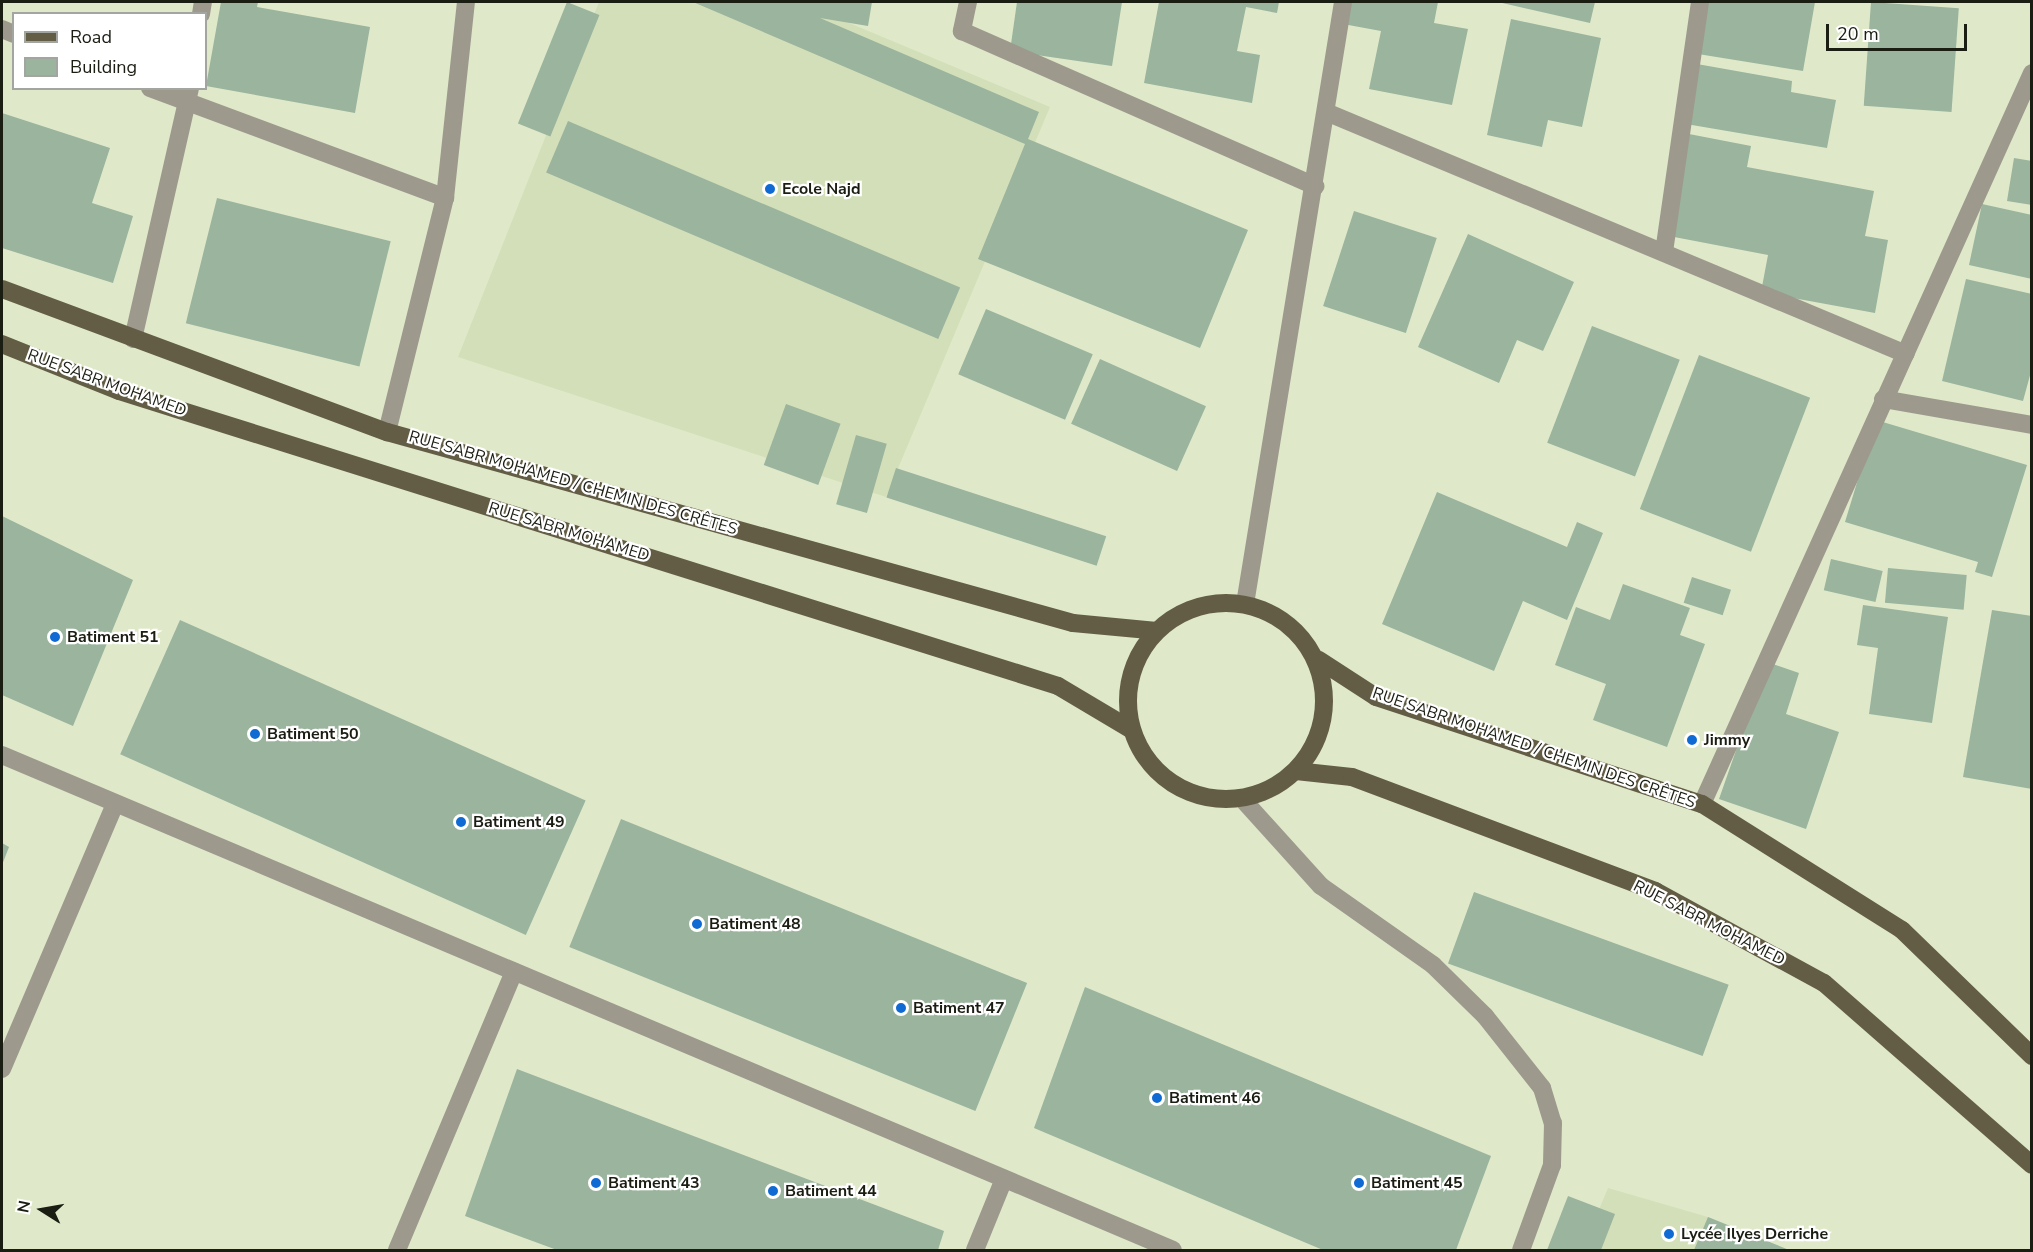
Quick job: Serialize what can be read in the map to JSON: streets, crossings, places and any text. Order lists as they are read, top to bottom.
{
  "streets": {
    "main road": ["RUE SABR MOHAMED", "RUE SABR MOHAMED / CHEMIN DES CRÊTES"]
  },
  "crossings": [
    ["RUE SABR MOHAMED", "RUE SABR MOHAMED / CHEMIN DES CRÊTES"]
  ],
  "places": [
    "Ecole Najd",
    "Batiment 51",
    "Batiment 50",
    "Jimmy",
    "Batiment 49",
    "Batiment 48",
    "Batiment 47",
    "Batiment 46",
    "Batiment 43",
    "Batiment 45",
    "Batiment 44",
    "Lycée Ilyes Derriche"
  ],
  "legend": ["Road", "Building"],
  "scale_bar": "20 m",
  "north": "left"
}
